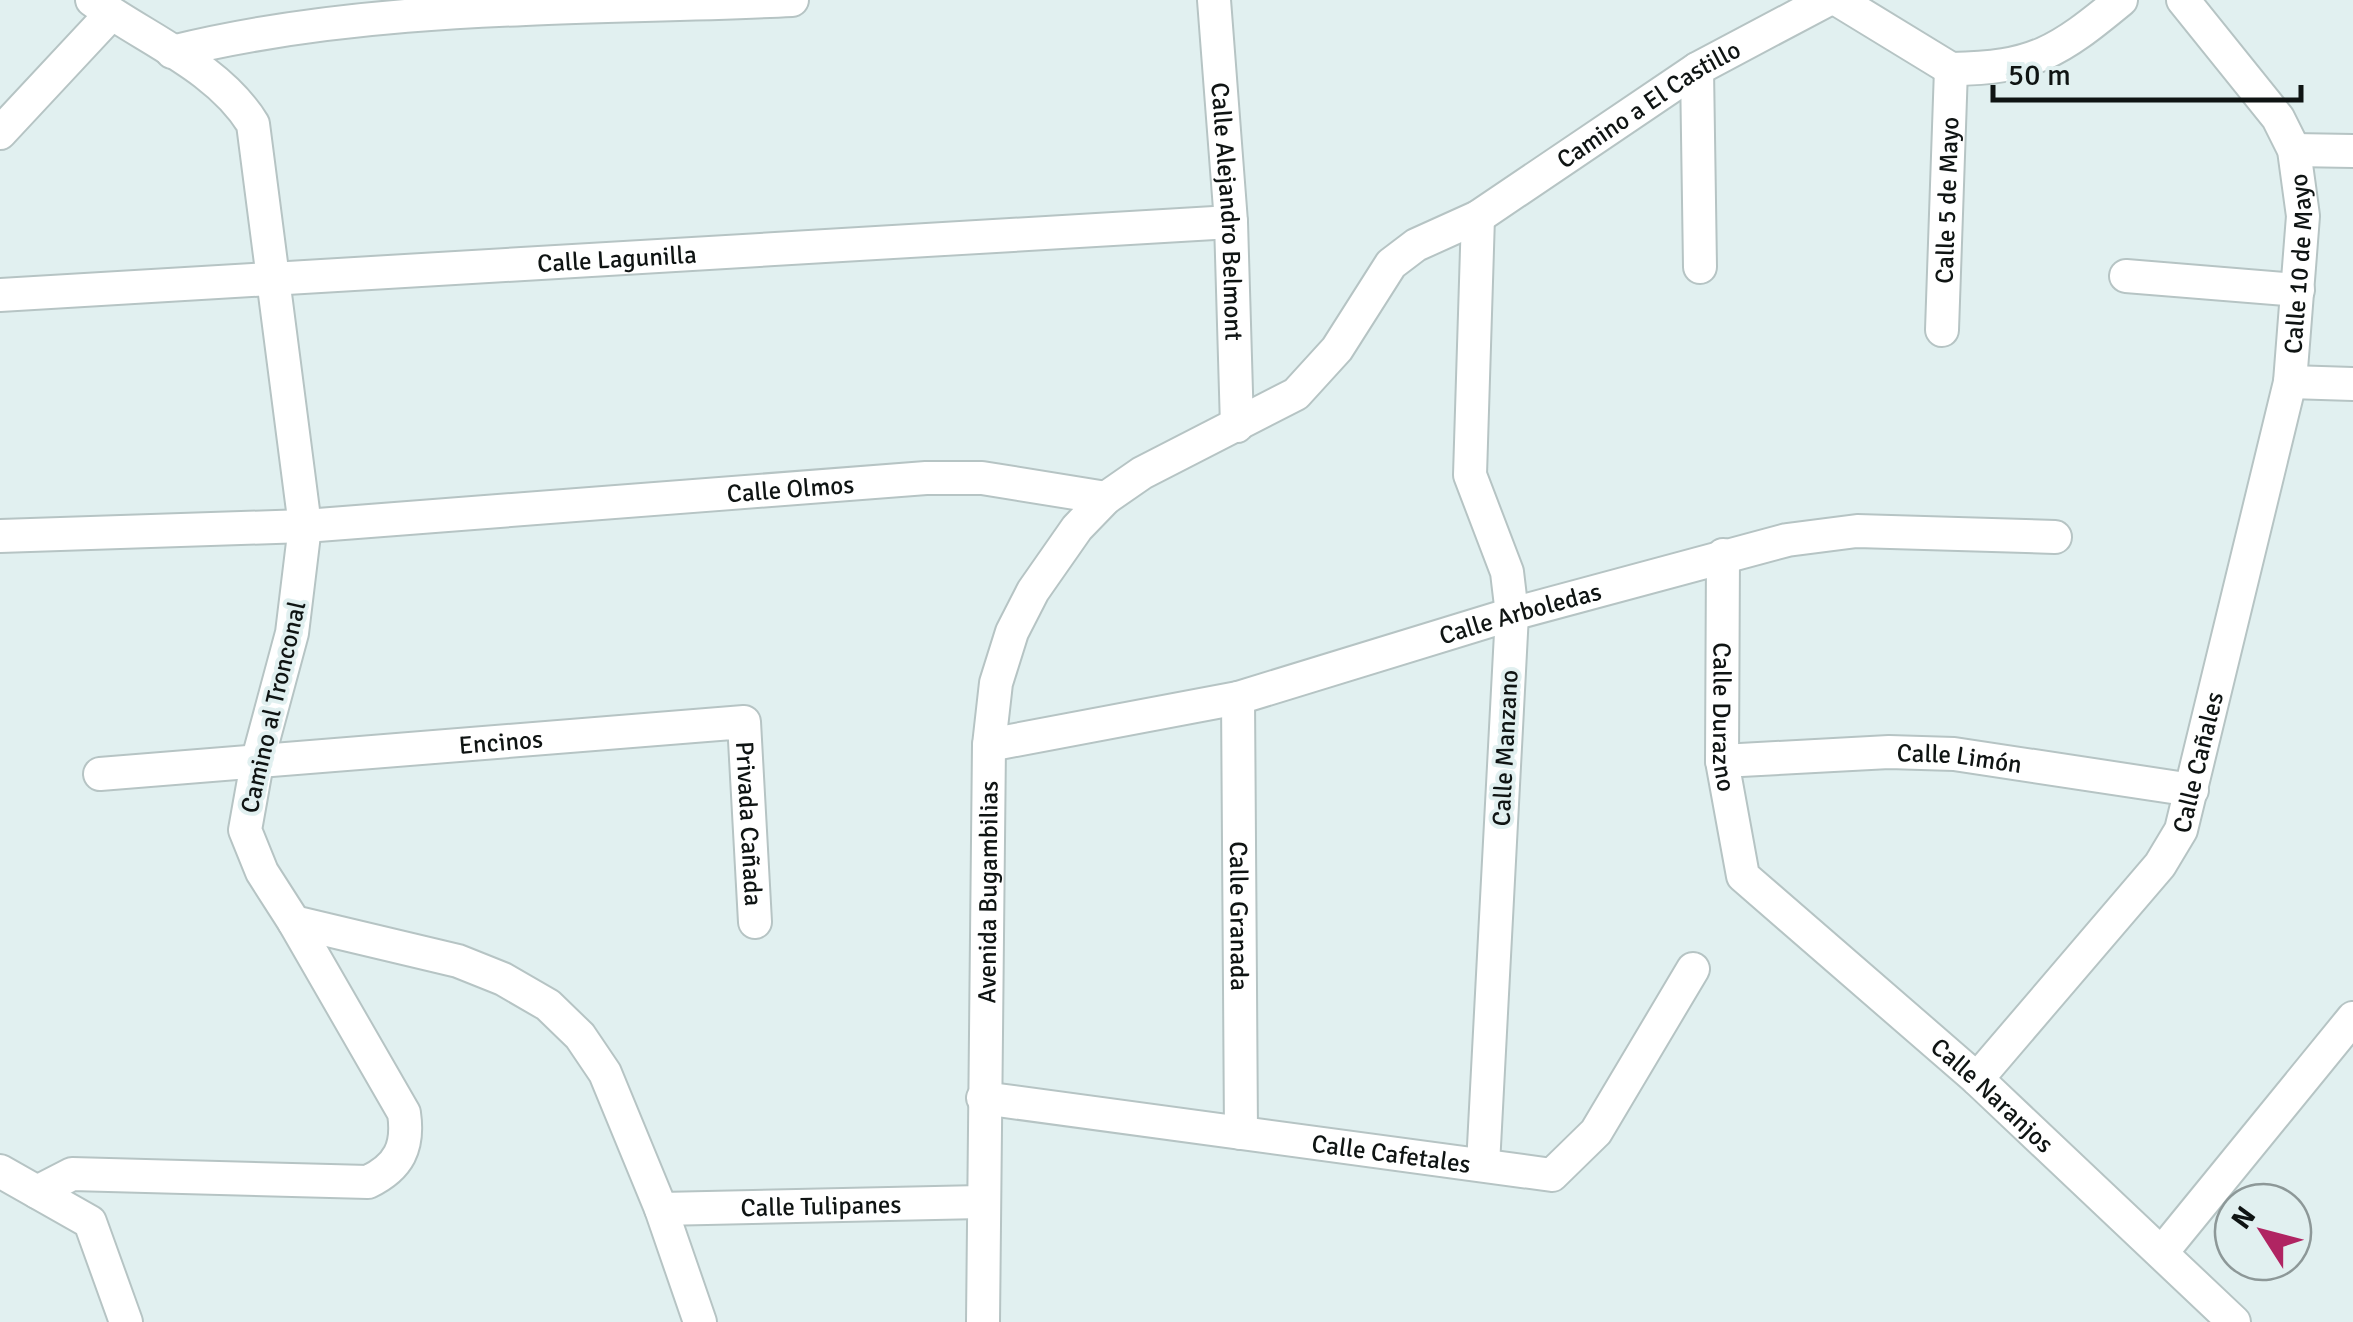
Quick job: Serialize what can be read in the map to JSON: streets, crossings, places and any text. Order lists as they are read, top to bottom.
{
  "streets": {
    "street": [
      "Camino a El Castillo",
      "Calle 5 de Mayo",
      "Calle Alejandro Belmont",
      "Calle Lagunilla",
      "Calle 10 de Mayo",
      "Calle Olmos",
      "Calle Arboledas",
      "Camino al Tronconal",
      "Calle Durazno",
      "Encinos",
      "Calle Manzano",
      "Calle Limón",
      "Calle Cañales",
      "Privada Cañada",
      "Avenida Bugambilias",
      "Calle Granada",
      "Calle Naranjos",
      "Calle Cafetales",
      "Calle Tulipanes"
    ]
  },
  "crossings": [
    ["Camino a El Castillo", "Calle Manzano"],
    ["Calle Alejandro Belmont", "Calle Lagunilla"],
    ["Calle Lagunilla", "Camino al Tronconal"],
    ["Calle 10 de Mayo", "Calle Cañales"],
    ["Calle Olmos", "Camino al Tronconal"],
    ["Calle Olmos", "Avenida Bugambilias"],
    ["Calle Arboledas", "Calle Durazno"],
    ["Calle Arboledas", "Calle Manzano"],
    ["Calle Arboledas", "Avenida Bugambilias"],
    ["Calle Arboledas", "Calle Granada"],
    ["Camino al Tronconal", "Encinos"],
    ["Calle Durazno", "Calle Limón"],
    ["Calle Durazno", "Calle Naranjos"],
    ["Encinos", "Privada Cañada"],
    ["Calle Manzano", "Calle Cafetales"],
    ["Calle Limón", "Calle Cañales"],
    ["Calle Cañales", "Calle Naranjos"],
    ["Avenida Bugambilias", "Calle Cafetales"],
    ["Avenida Bugambilias", "Calle Tulipanes"],
    ["Calle Granada", "Calle Cafetales"]
  ],
  "scale_bar": "50 m",
  "north": "top left"
}
